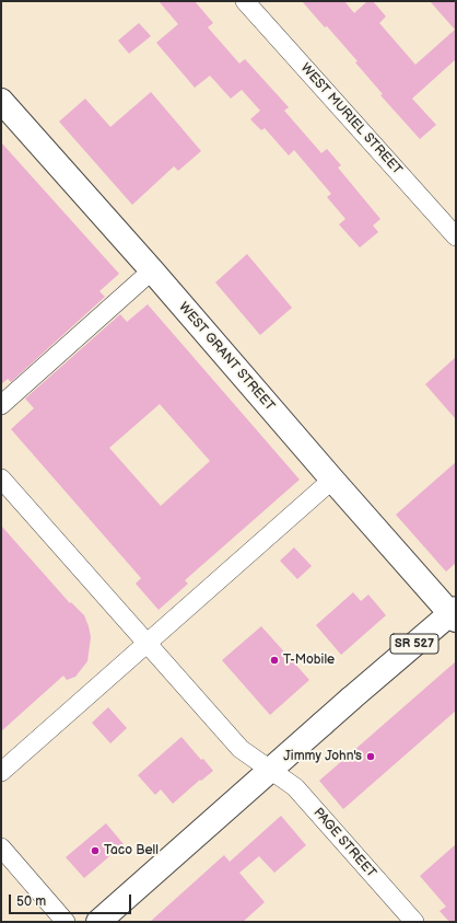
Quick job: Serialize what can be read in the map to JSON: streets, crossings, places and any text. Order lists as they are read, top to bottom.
{
  "streets": {
    "street": [
      "WEST MURIEL STREET",
      "WEST GRANT STREET",
      "SR 527",
      "PAGE STREET"
    ]
  },
  "crossings": [
    ["WEST GRANT STREET", "SR 527"],
    ["SR 527", "PAGE STREET"]
  ],
  "places": ["T-Mobile", "Jimmy John's", "Taco Bell"],
  "scale_bar": "50 m"
}
